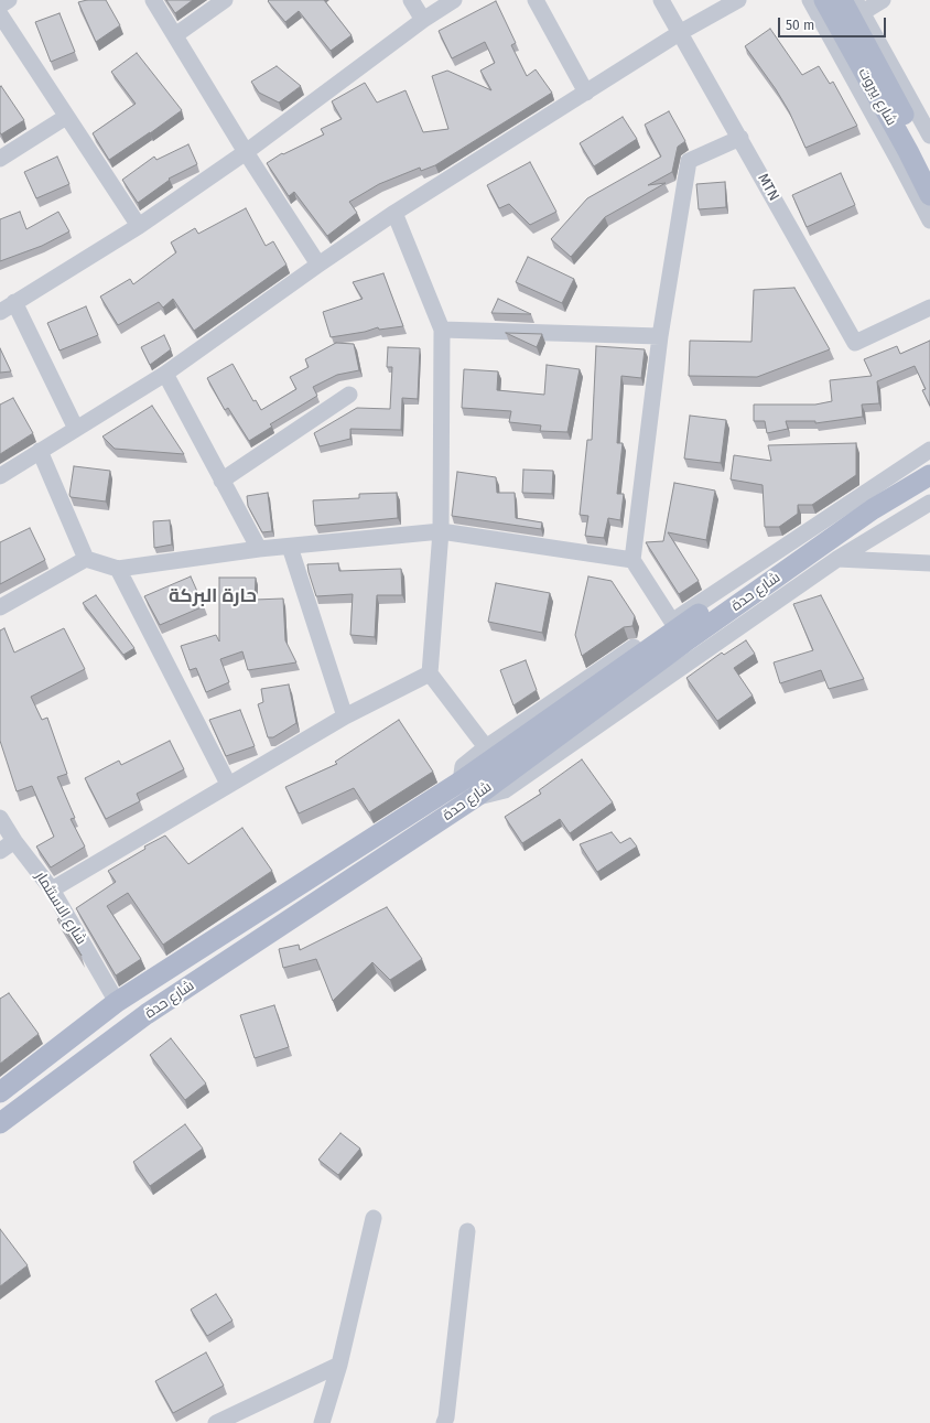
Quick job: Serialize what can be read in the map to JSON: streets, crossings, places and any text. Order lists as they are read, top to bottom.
{
  "streets": {
    "main road": ["شارع بيروت", "شارع حدة"],
    "street": ["MTN", "شارع الاستثمار"]
  },
  "crossings": [
    ["شارع حدة", "شارع الاستثمار"]
  ],
  "districts": ["حارة البركة"],
  "scale_bar": "50 m"
}
